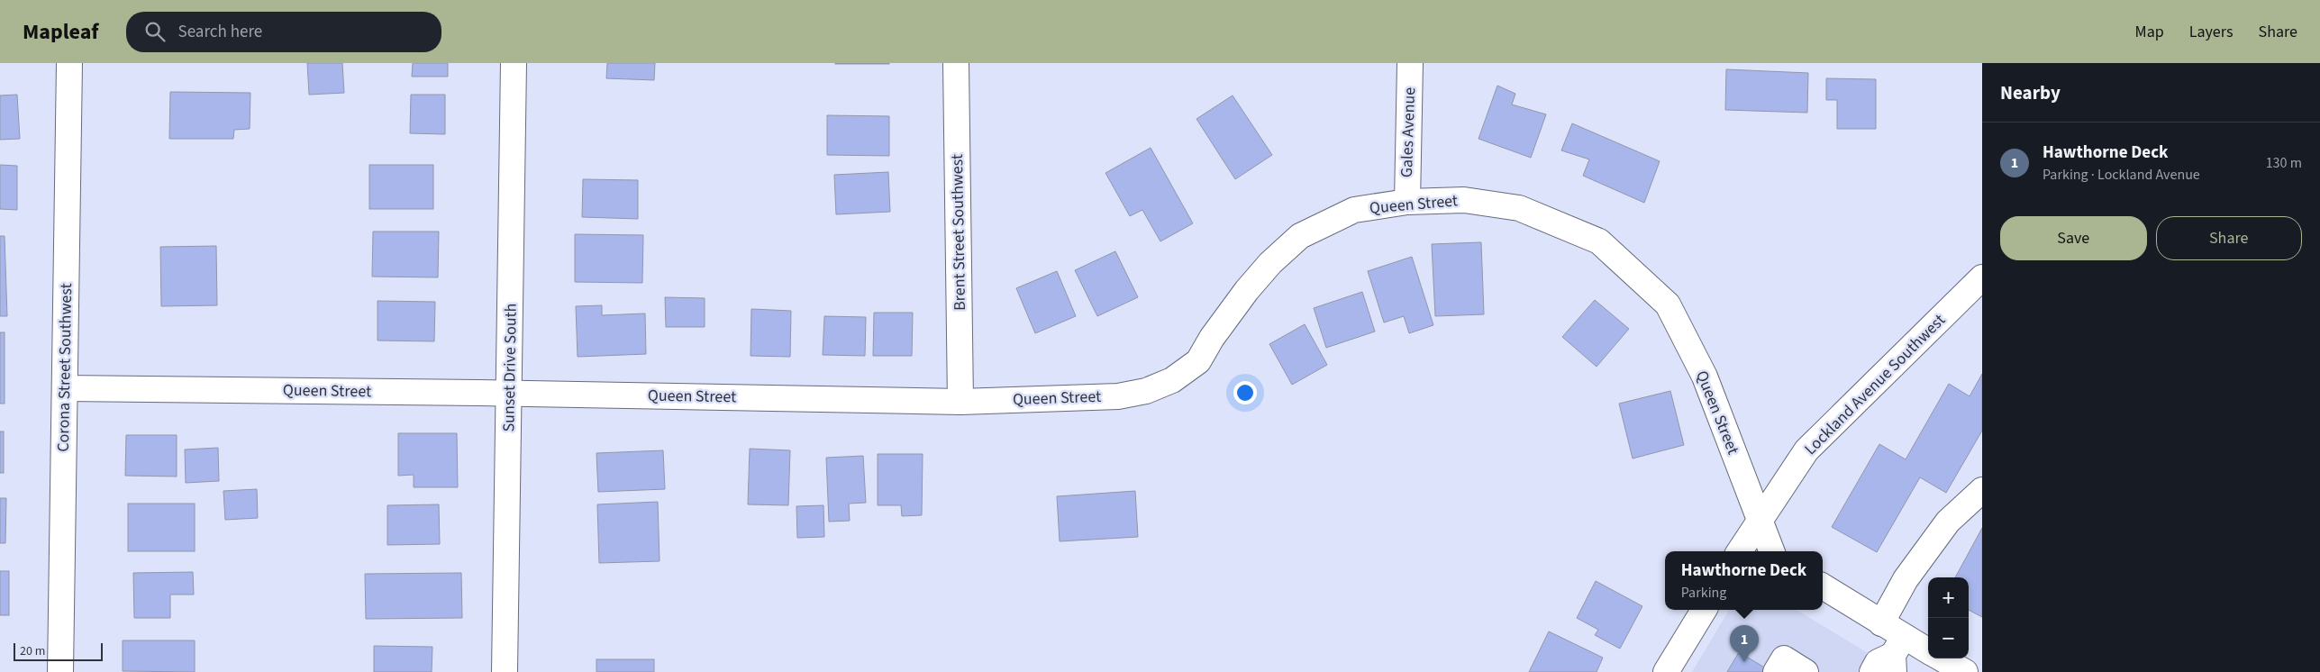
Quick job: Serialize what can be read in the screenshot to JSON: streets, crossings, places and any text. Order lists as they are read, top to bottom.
{
  "streets": {
    "street": [
      "Gales Avenue",
      "Queen Street",
      "Brent Street Southwest",
      "Corona Street Southwest",
      "Sunset Drive South",
      "Lockland Avenue Southwest"
    ]
  },
  "crossings": [
    ["Gales Avenue", "Queen Street"],
    ["Queen Street", "Brent Street Southwest"],
    ["Queen Street", "Corona Street Southwest"],
    ["Queen Street", "Sunset Drive South"],
    ["Queen Street", "Lockland Avenue Southwest"]
  ],
  "scale_bar": "20 m",
  "page": {
    "header": "Mapleaf",
    "search": "Search here",
    "nav": ["Map", "Layers", "Share"],
    "heading": "Nearby",
    "list": [
      {
        "mark": "1",
        "name": "Hawthorne Deck",
        "note": "Parking · Lockland Avenue",
        "value": "130 m"
      }
    ],
    "buttons": ["Save", "Share"],
    "popup": ["Hawthorne Deck", "Parking"],
    "map_buttons": ["+", "−"],
    "pins": "1",
    "scale": "20 m"
  }
}
